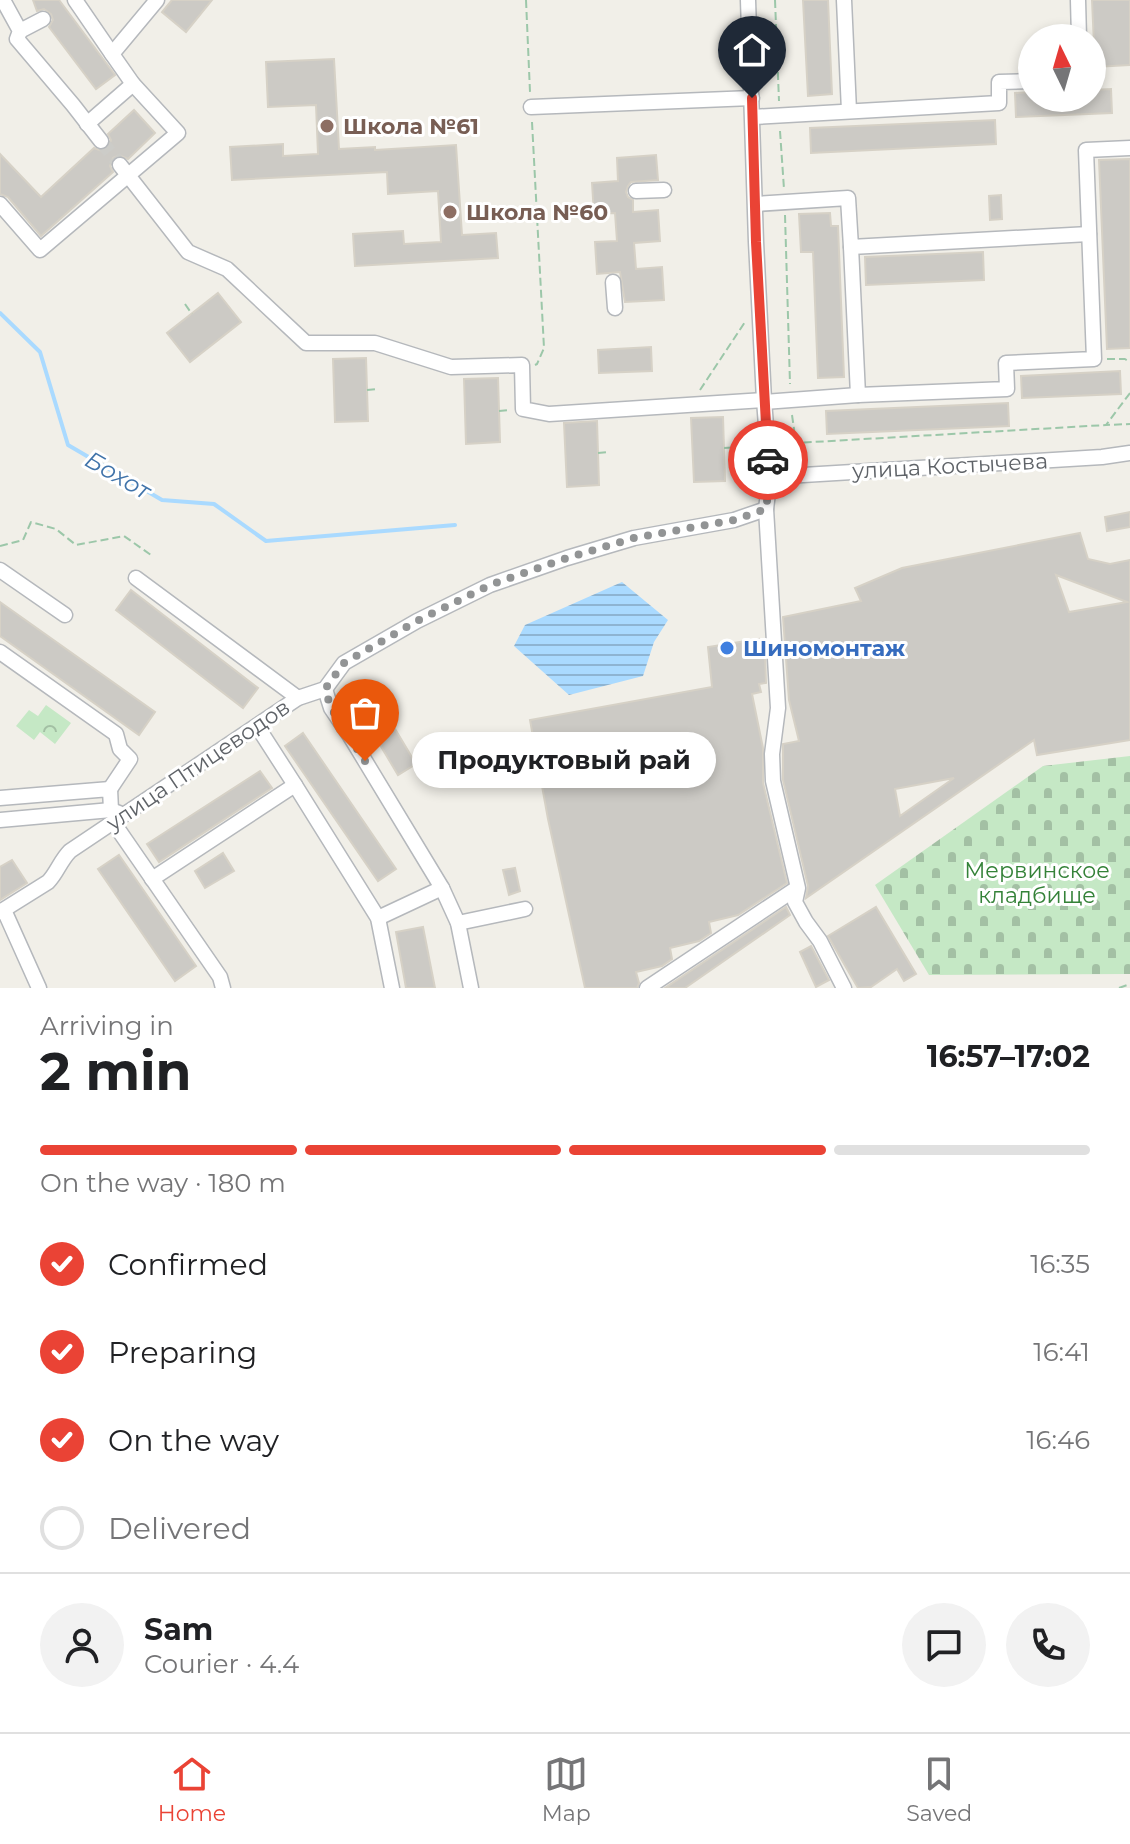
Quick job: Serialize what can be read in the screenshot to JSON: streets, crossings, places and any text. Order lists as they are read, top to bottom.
{
  "streets": {
    "street": ["улица Костычева", "улица Птицеводов"]
  },
  "water": ["Бохот"],
  "parks": ["Мервинское кладбище"],
  "places": [
    "Школа №61",
    "Школа №60",
    "Шиномонтаж",
    "Продуктовый рай"
  ],
  "north": "top",
  "page": {
    "bubble": "Продуктовый рай",
    "heading": ["2 min", "Arriving in", "16:57–17:02"],
    "panel": ["Sam", "Courier · 4.4"],
    "bar": "On the way · 180 m",
    "list": [
      ["Confirmed", "16:35"],
      ["Preparing", "16:41"],
      ["On the way", "16:46"],
      "Delivered"
    ],
    "tabs": ["Home", "Map", "Saved"]
  }
}
